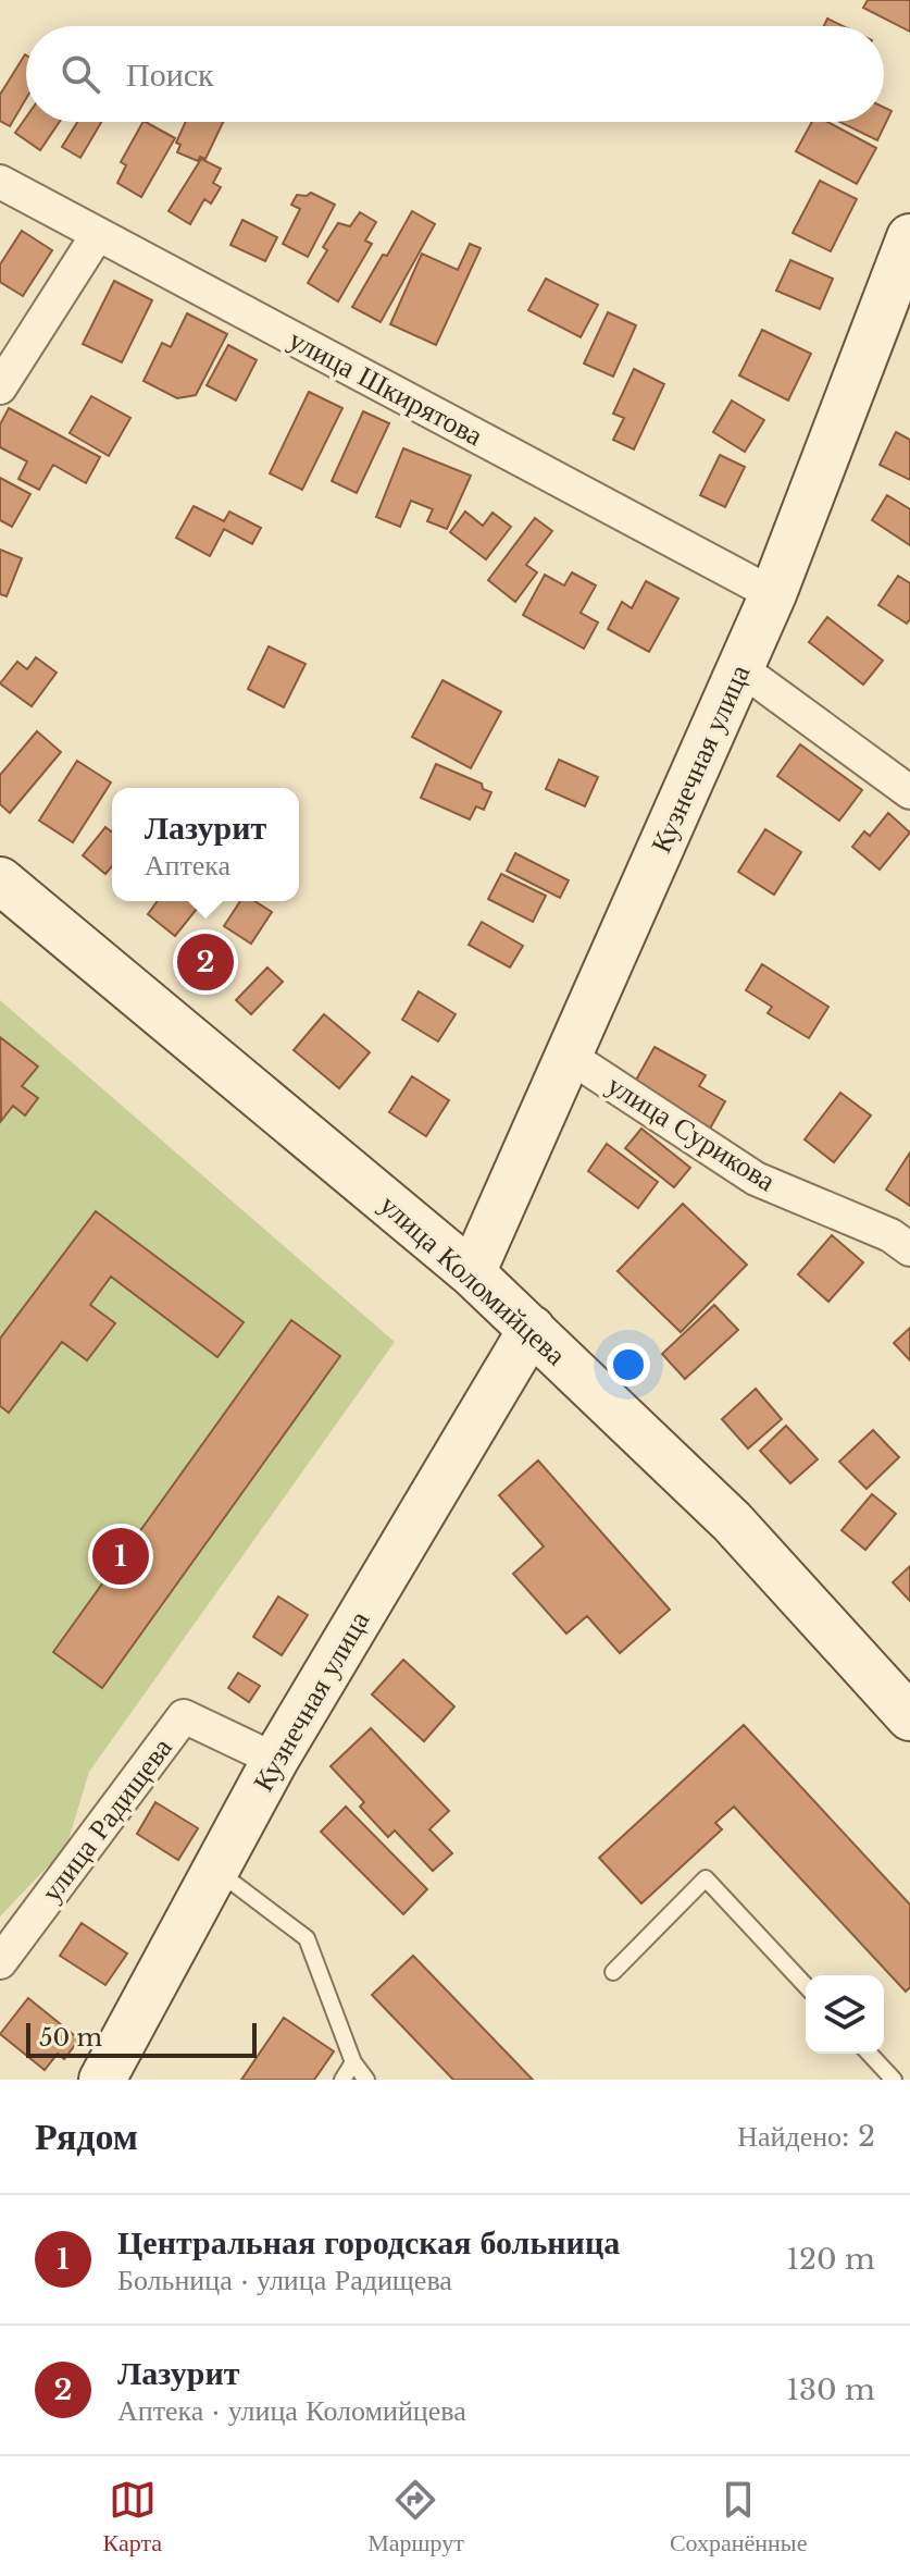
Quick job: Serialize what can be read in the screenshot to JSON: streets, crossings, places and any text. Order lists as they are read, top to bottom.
{
  "streets": {
    "main road": ["Кузнечная улица", "улица Коломийцева"],
    "street": ["улица Шкирятова", "улица Сурикова", "улица Радищева"]
  },
  "crossings": [
    ["улица Шкирятова", "Кузнечная улица"],
    ["Кузнечная улица", "улица Сурикова"],
    ["Кузнечная улица", "улица Коломийцева"],
    ["Кузнечная улица", "улица Радищева"]
  ],
  "scale_bar": "50 m",
  "page": {
    "search": "Поиск",
    "popup": ["Лазурит", "Аптека"],
    "pins": ["2", "1"],
    "scale": "50 m",
    "heading": ["Рядом", "Найдено: 2"],
    "list": [
      {
        "mark": "1",
        "name": "Центральная городская больница",
        "note": "Больница · улица Радищева",
        "value": "120 m"
      },
      {
        "mark": "2",
        "name": "Лазурит",
        "note": "Аптека · улица Коломийцева",
        "value": "130 m"
      }
    ],
    "nav": ["Карта", "Маршрут", "Сохранённые"]
  }
}
